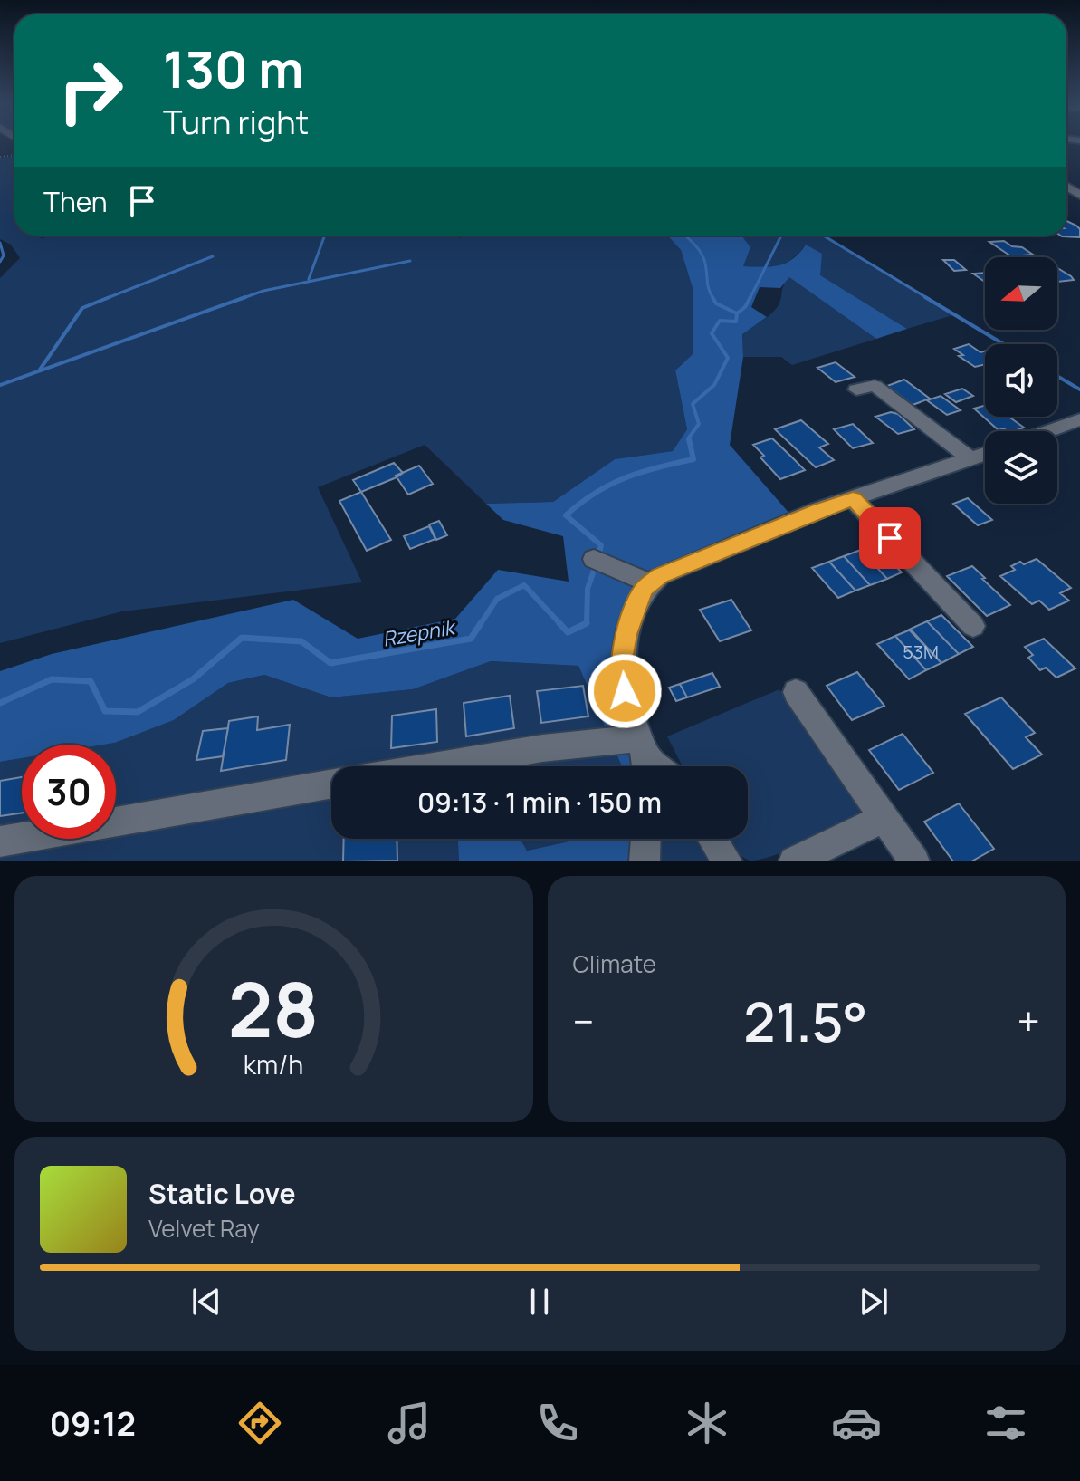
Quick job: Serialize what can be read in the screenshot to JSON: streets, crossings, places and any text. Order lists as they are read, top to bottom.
{
  "water": ["Rzepnik"],
  "house_numbers": ["53M"],
  "north": "left",
  "page": {
    "turn": ["130 m", "Turn right"],
    "then": "Then",
    "limit": "30",
    "trip": "09:13 · 1 min · 150 m",
    "tile": "Climate",
    "heat": ["−", "21.5°", "+"],
    "song": ["Static Love", "Velvet Ray"],
    "tabs": "09:12",
    "gauge": ["28", "km/h"]
  }
}
